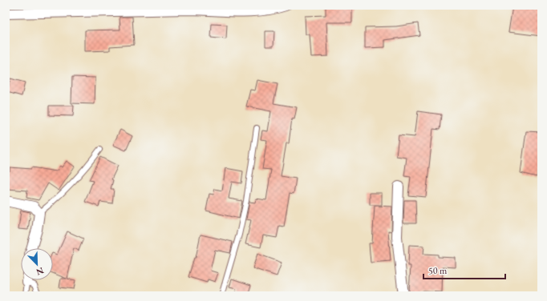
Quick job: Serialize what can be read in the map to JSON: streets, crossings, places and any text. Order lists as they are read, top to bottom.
{
  "scale_bar": "50 m",
  "north": "bottom right"
}
